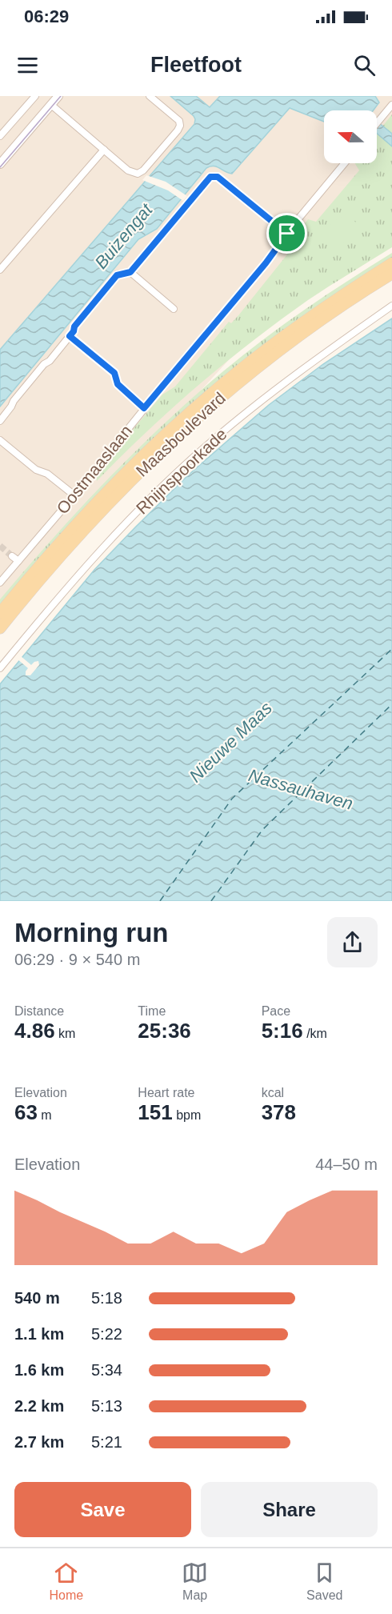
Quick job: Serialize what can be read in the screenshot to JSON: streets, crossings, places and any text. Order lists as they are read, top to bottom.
{
  "streets": {
    "main road": ["Maasboulevard"],
    "street": ["Oostmaaslaan", "Rhijnspoorkade"]
  },
  "water": ["Buizengat", "Nieuwe Maas", "Nassauhaven"],
  "north": "left",
  "page": {
    "status": "06:29",
    "header": "Fleetfoot",
    "heading": ["Morning run", "06:29 · 9 × 540 m"],
    "stats": [
      ["Distance", "4.86 km"],
      ["Time", "25:36"],
      ["Pace", "5:16 /km"],
      ["Elevation", "63 m"],
      ["Heart rate", "151 bpm"],
      ["kcal", "378"]
    ],
    "chart": ["Elevation", "44–50 m"],
    "list": [
      {
        "name": "540 m",
        "note": "5:18"
      },
      {
        "name": "1.1 km",
        "note": "5:22"
      },
      {
        "name": "1.6 km",
        "note": "5:34"
      },
      {
        "name": "2.2 km",
        "note": "5:13"
      },
      {
        "name": "2.7 km",
        "note": "5:21"
      }
    ],
    "buttons": ["Save", "Share"],
    "tabs": ["Home", "Map", "Saved"]
  }
}
